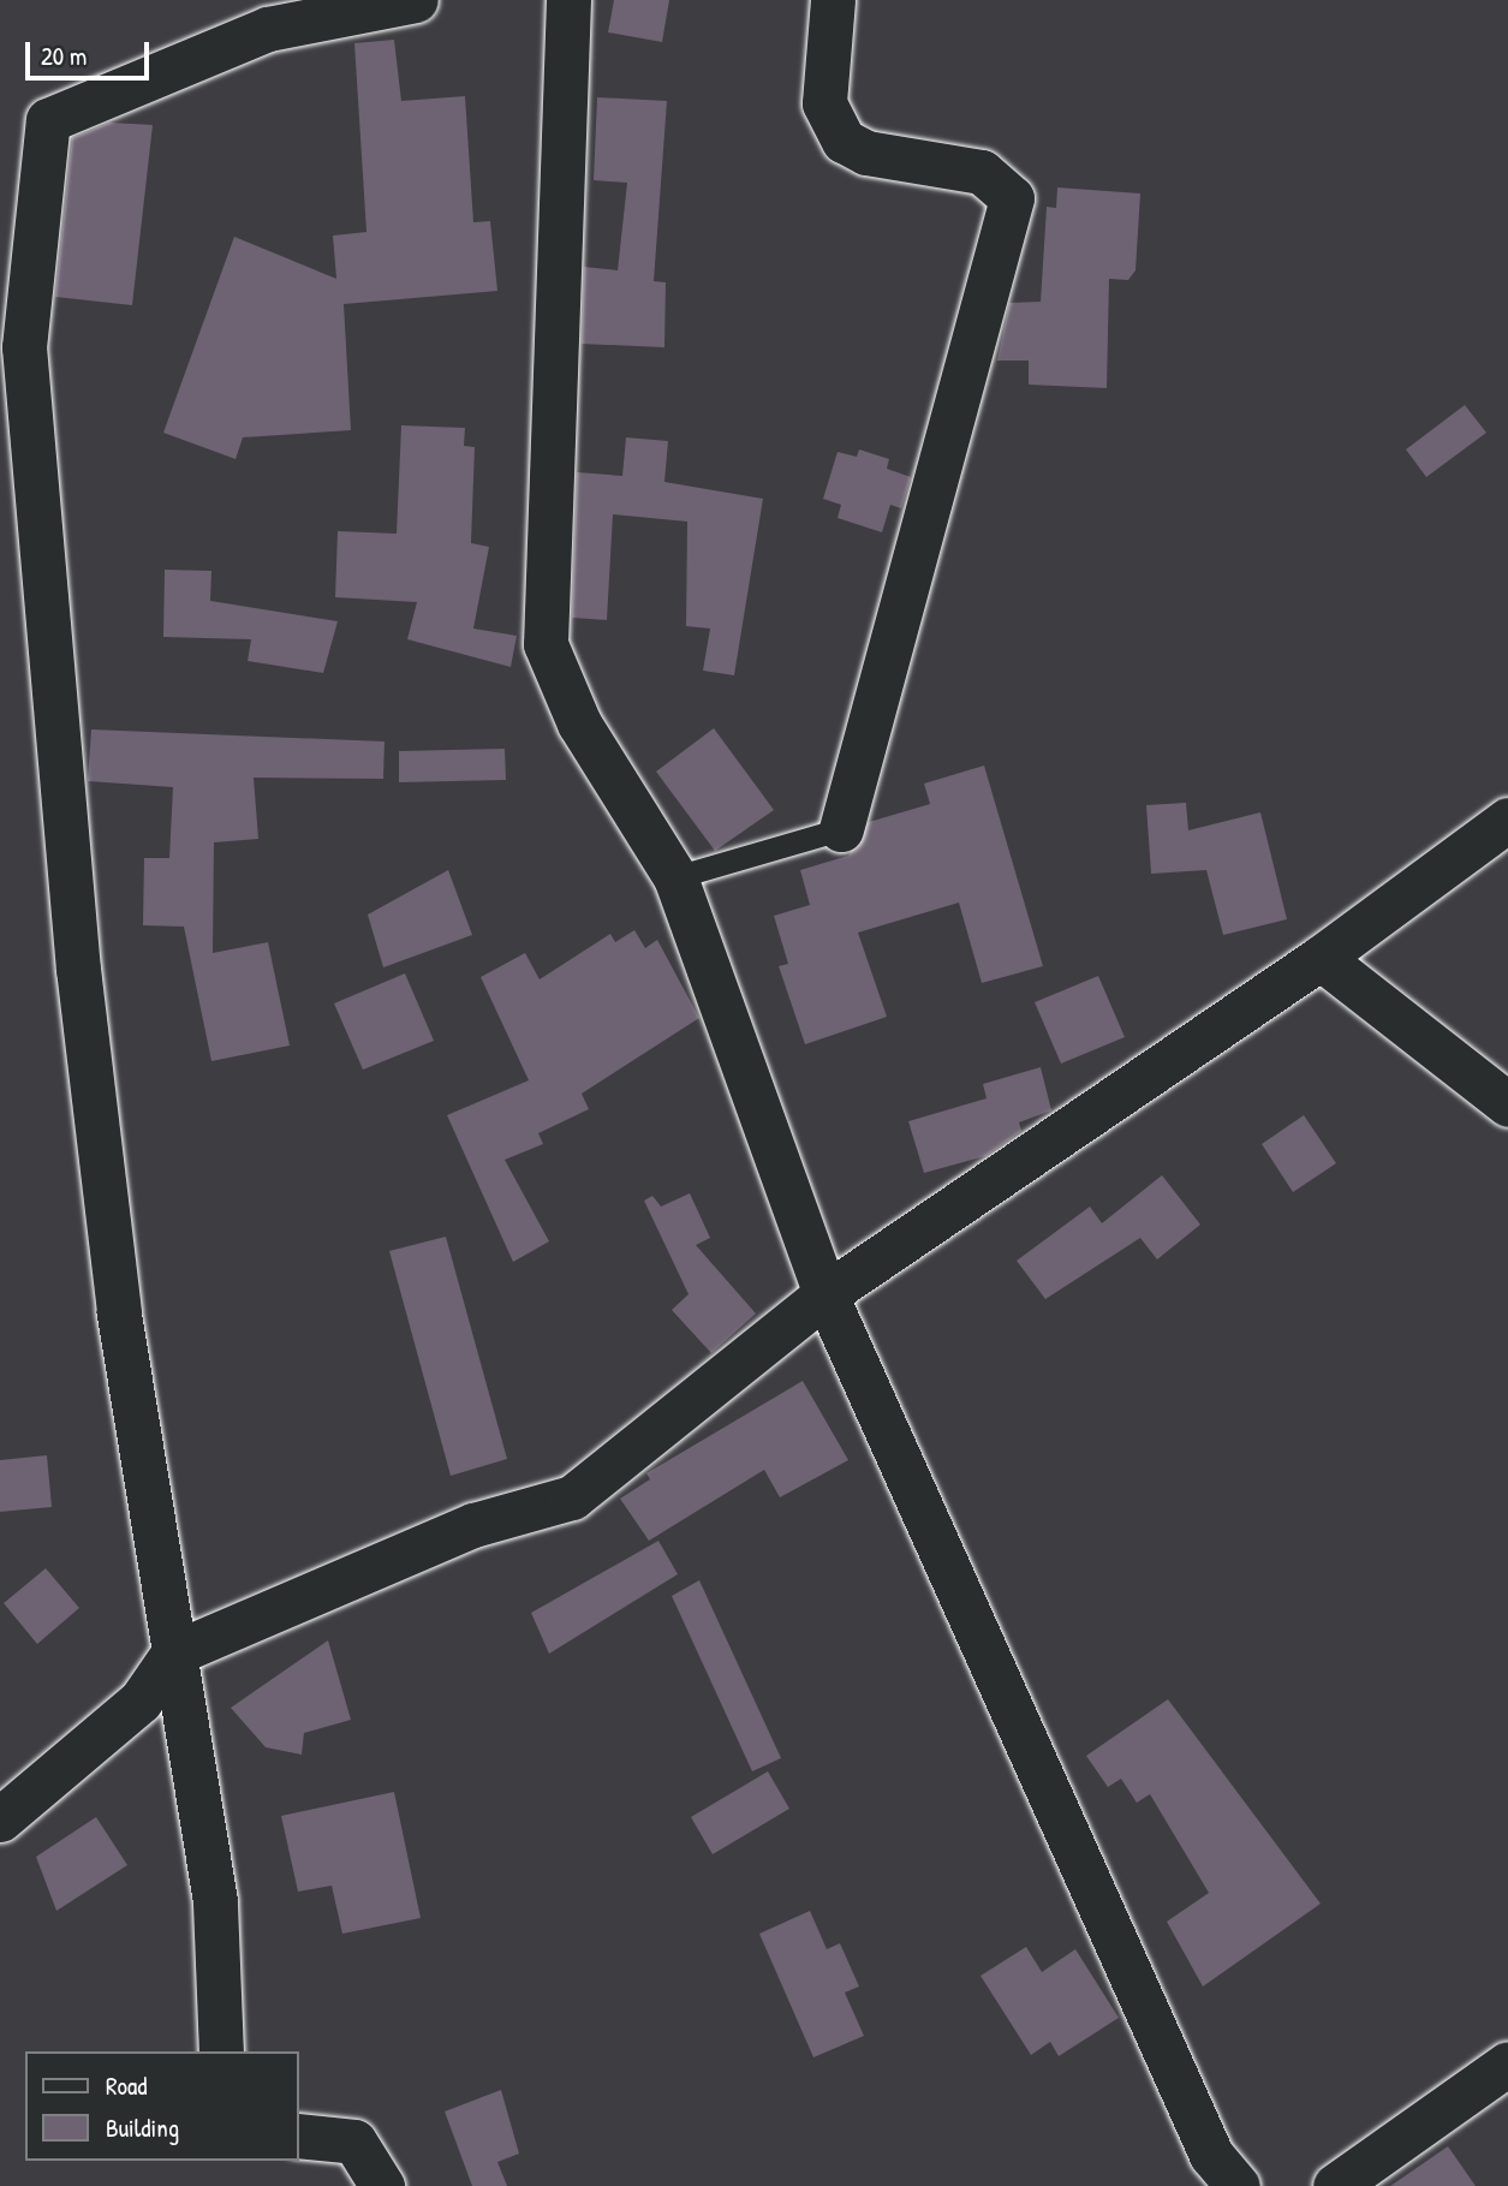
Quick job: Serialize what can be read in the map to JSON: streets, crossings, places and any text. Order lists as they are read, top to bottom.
{
  "legend": ["Road", "Building"],
  "scale_bar": "20 m"
}
